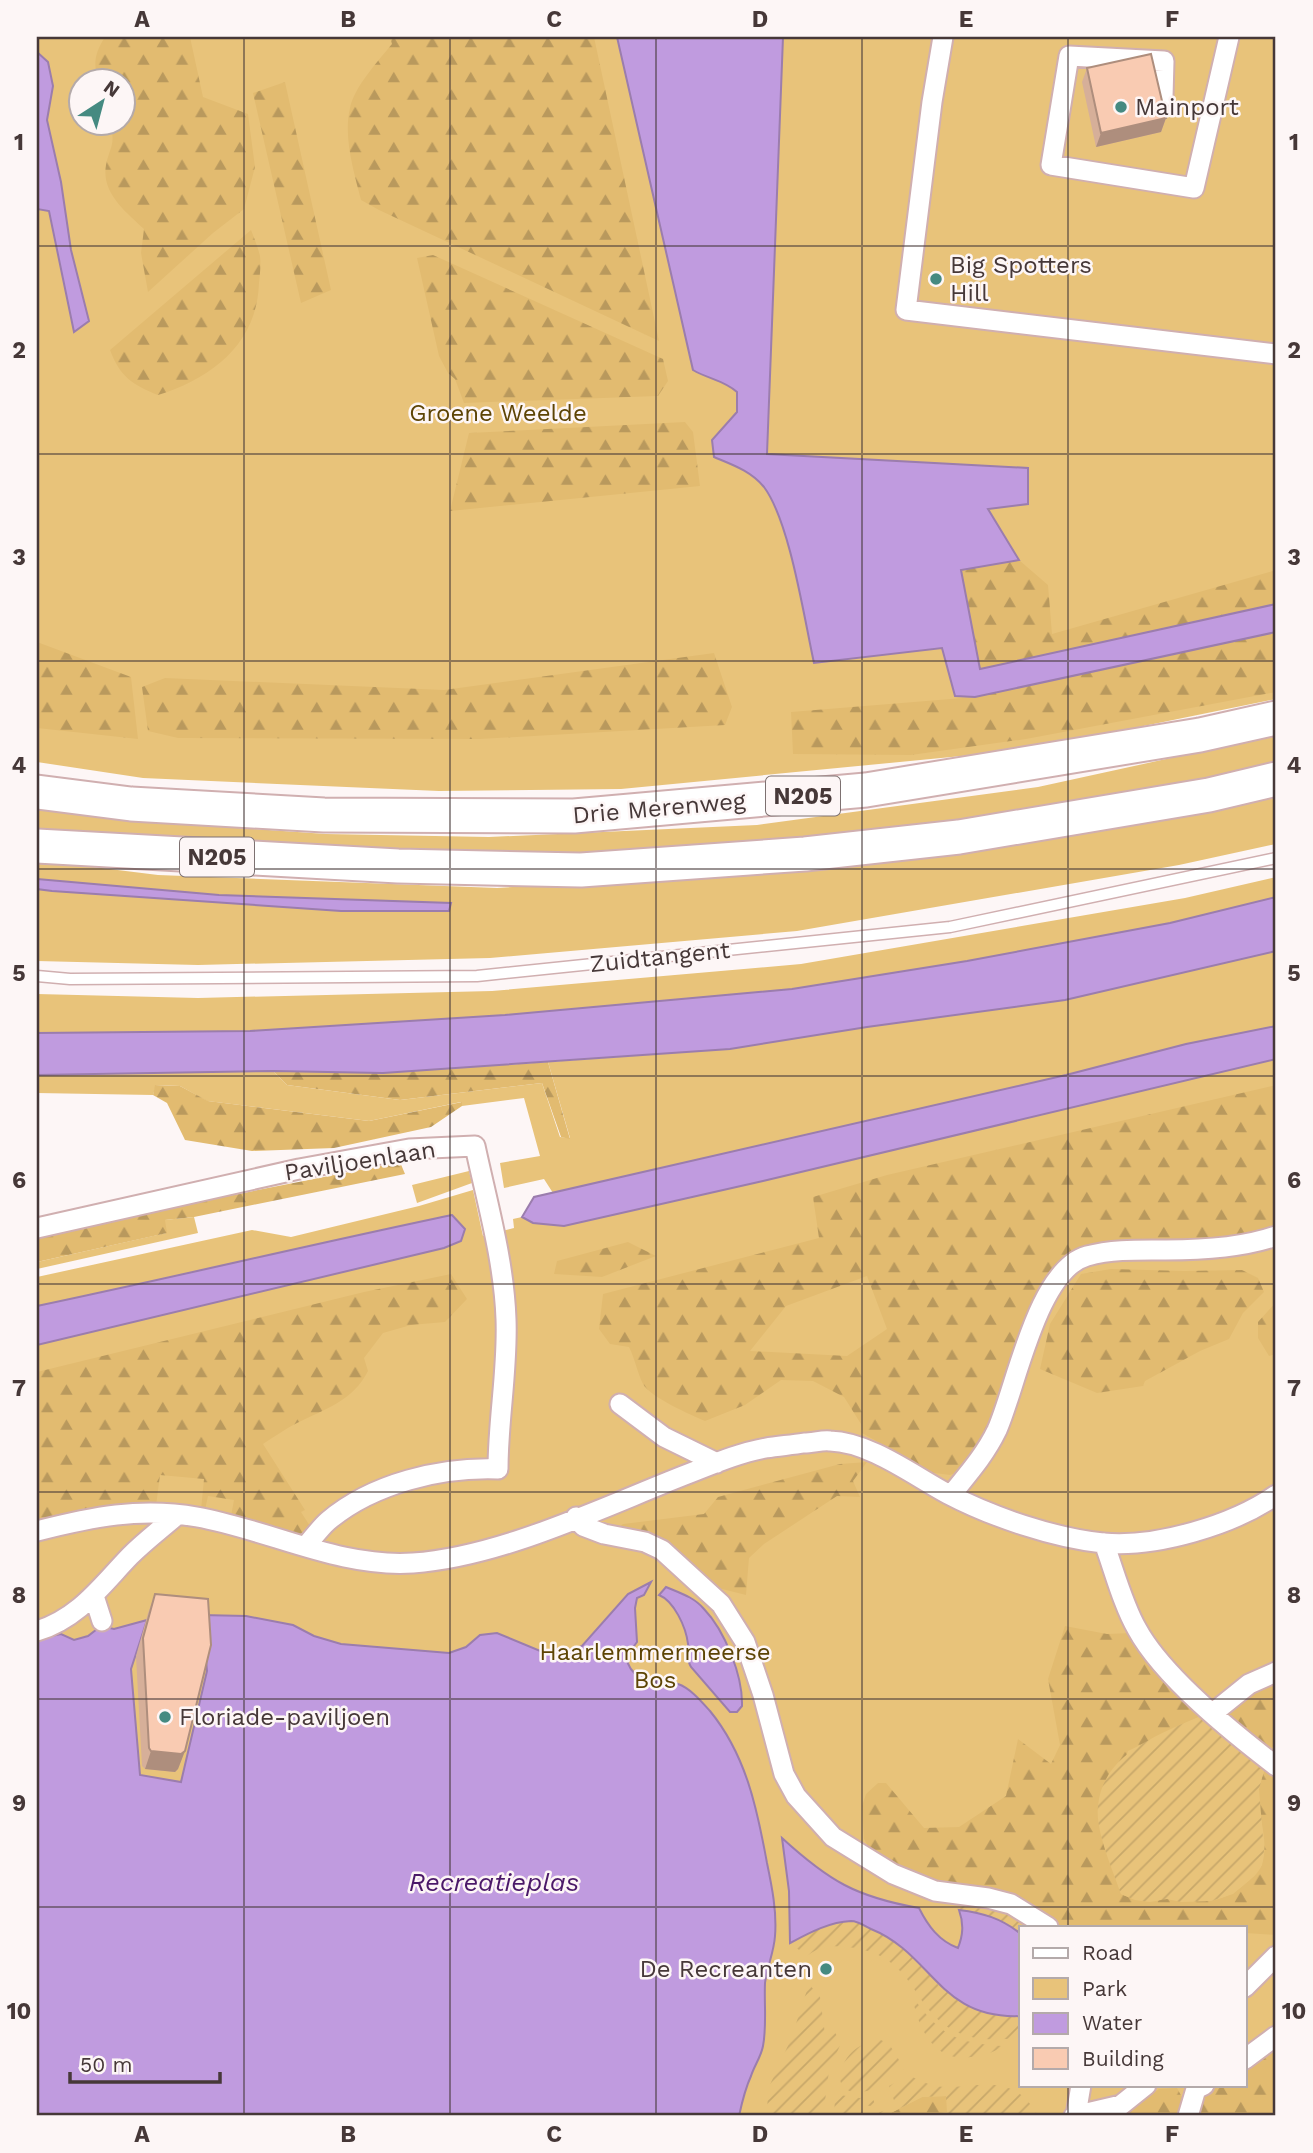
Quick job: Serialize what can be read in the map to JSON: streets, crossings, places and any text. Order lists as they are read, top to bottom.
{
  "streets": {
    "highway": ["N205", "Drie Merenweg"],
    "street": ["Paviljoenlaan"],
    "lane": ["Zuidtangent"]
  },
  "water": ["Recreatieplas"],
  "parks": ["Groene Weelde", "Haarlemmermeerse Bos"],
  "places": [
    "Mainport",
    "Big Spotters Hill",
    "Floriade-paviljoen",
    "De Recreanten"
  ],
  "legend": [
    "Road",
    "Park",
    "Water",
    "Building"
  ],
  "scale_bar": "50 m",
  "north": "top right",
  "grid": {
    "columns": [
      "A",
      "B",
      "C",
      "D",
      "E",
      "F"
    ],
    "rows": [
      "1",
      "2",
      "3",
      "4",
      "5",
      "6",
      "7",
      "8",
      "9",
      "10"
    ]
  }
}
